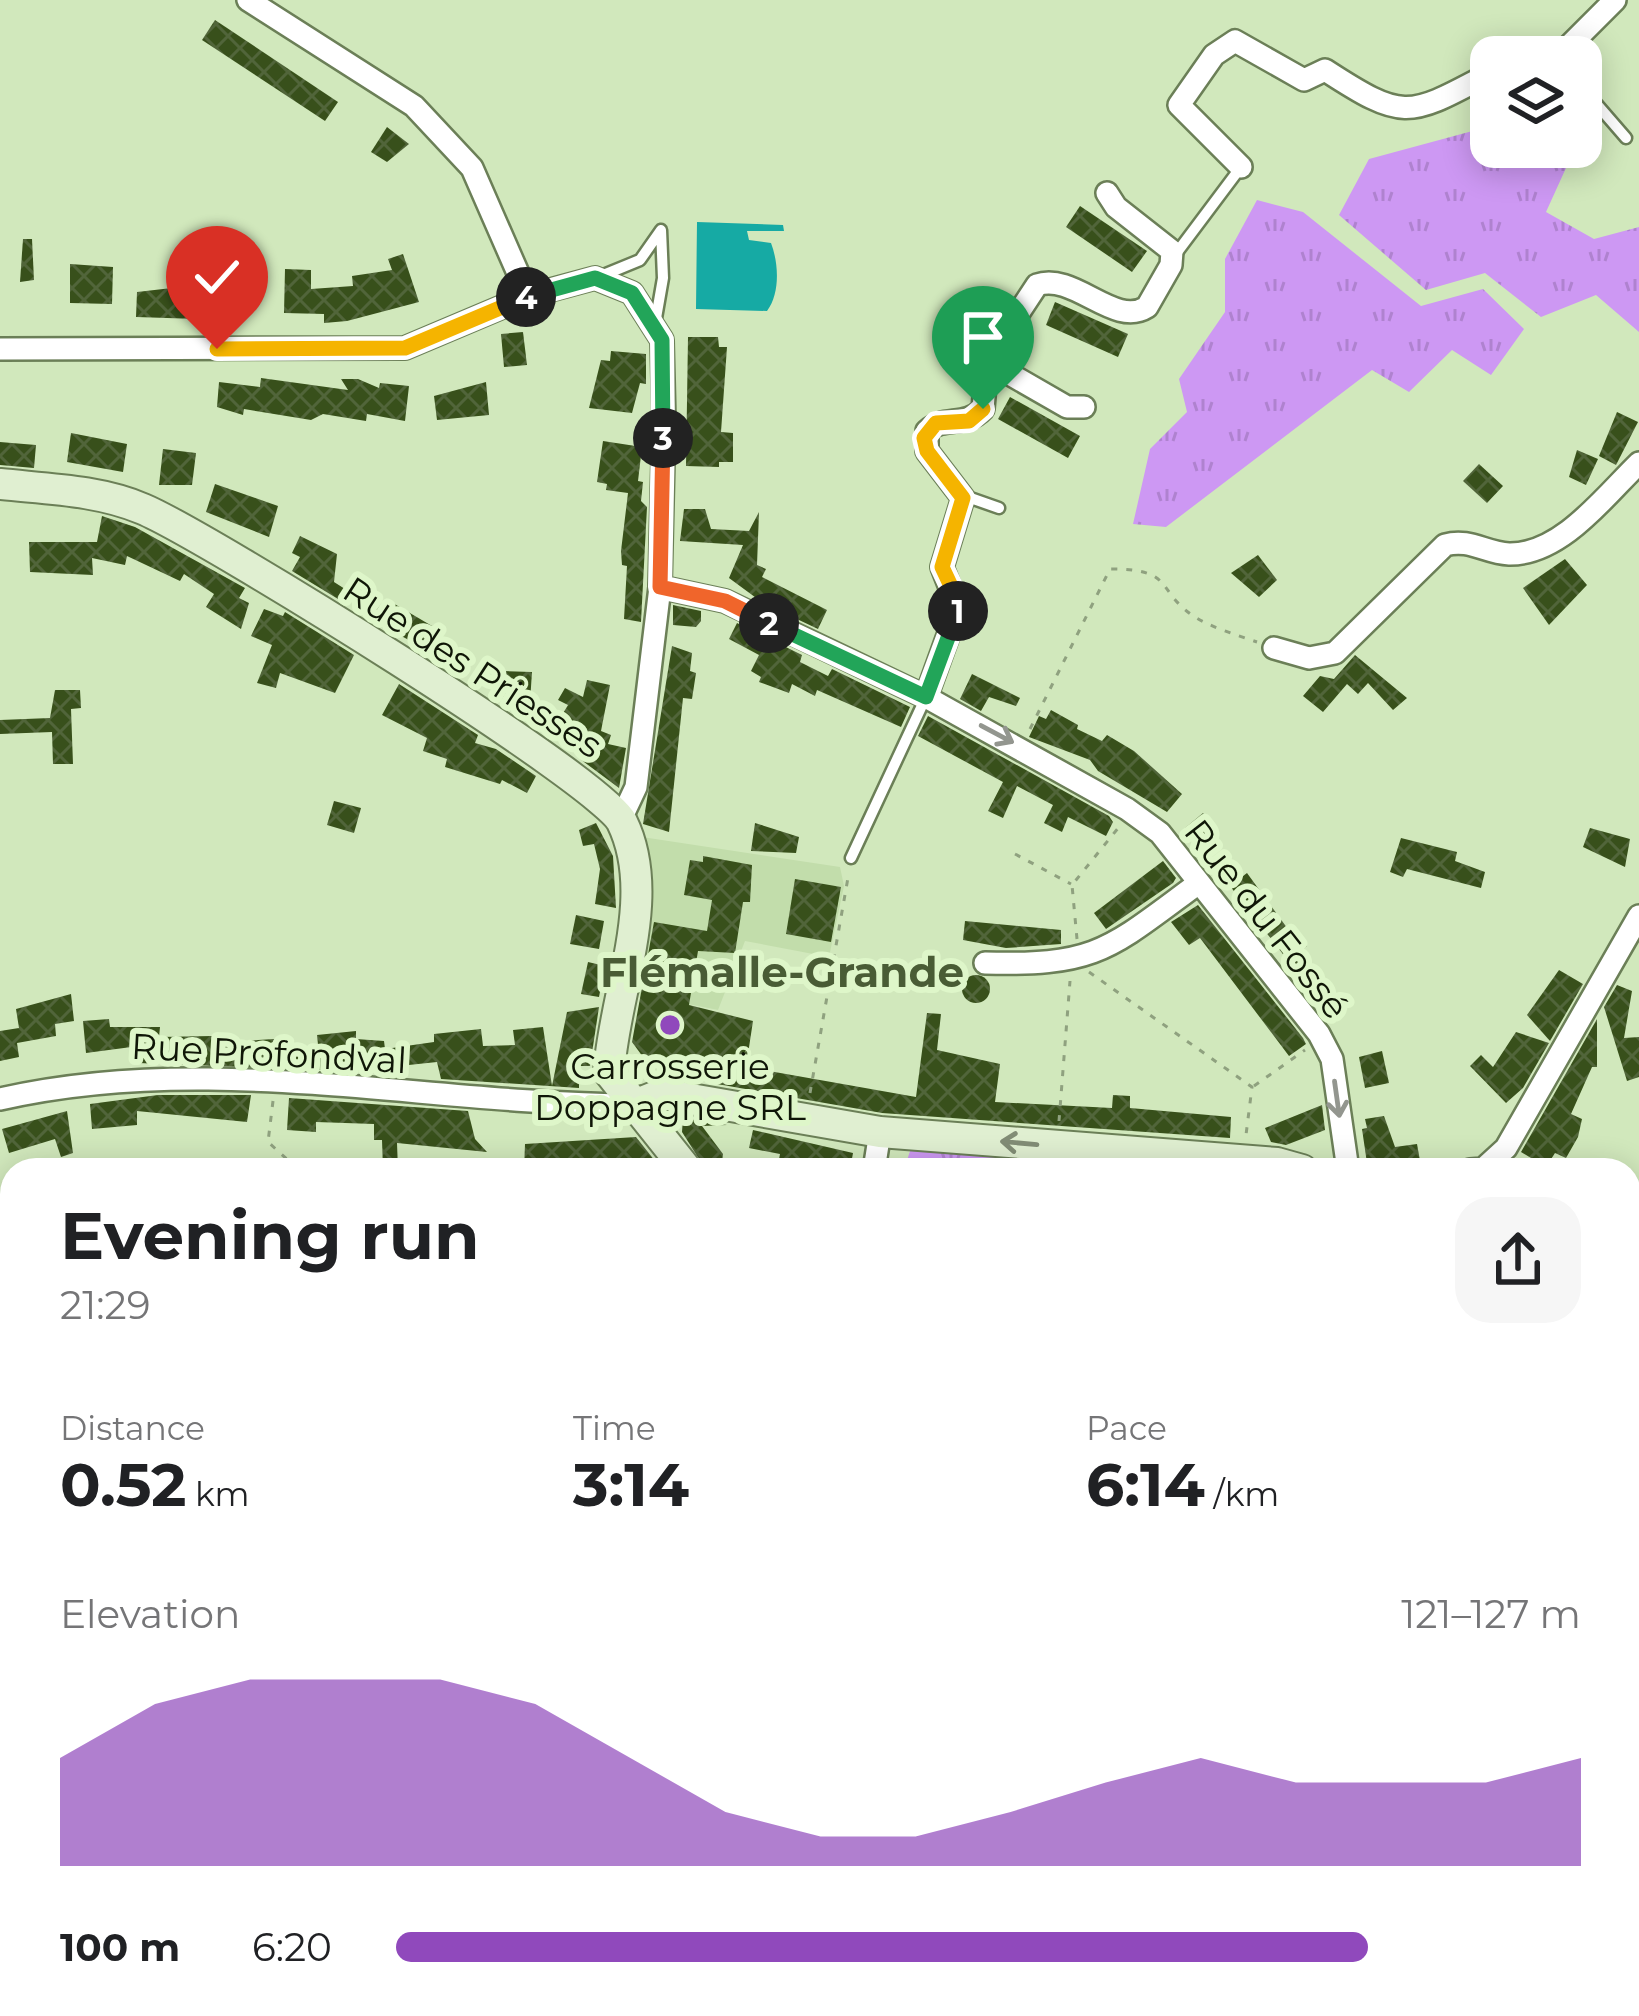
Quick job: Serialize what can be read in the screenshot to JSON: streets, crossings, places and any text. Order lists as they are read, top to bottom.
{
  "streets": {
    "street": ["Rue des Priesses", "Rue du Fossé", "Rue Profondval"]
  },
  "districts": ["Flémalle-Grande"],
  "places": ["Carrosserie Doppagne SRL"],
  "page": {
    "pins": [
      "4",
      "3",
      "1",
      "2"
    ],
    "heading": ["Evening run", "21:29"],
    "stats": [
      ["Distance", "0.52 km"],
      ["Time", "3:14"],
      ["Pace", "6:14 /km"]
    ],
    "chart": ["Elevation", "121–127 m"],
    "list": [
      {
        "name": "100 m",
        "note": "6:20"
      }
    ]
  }
}
